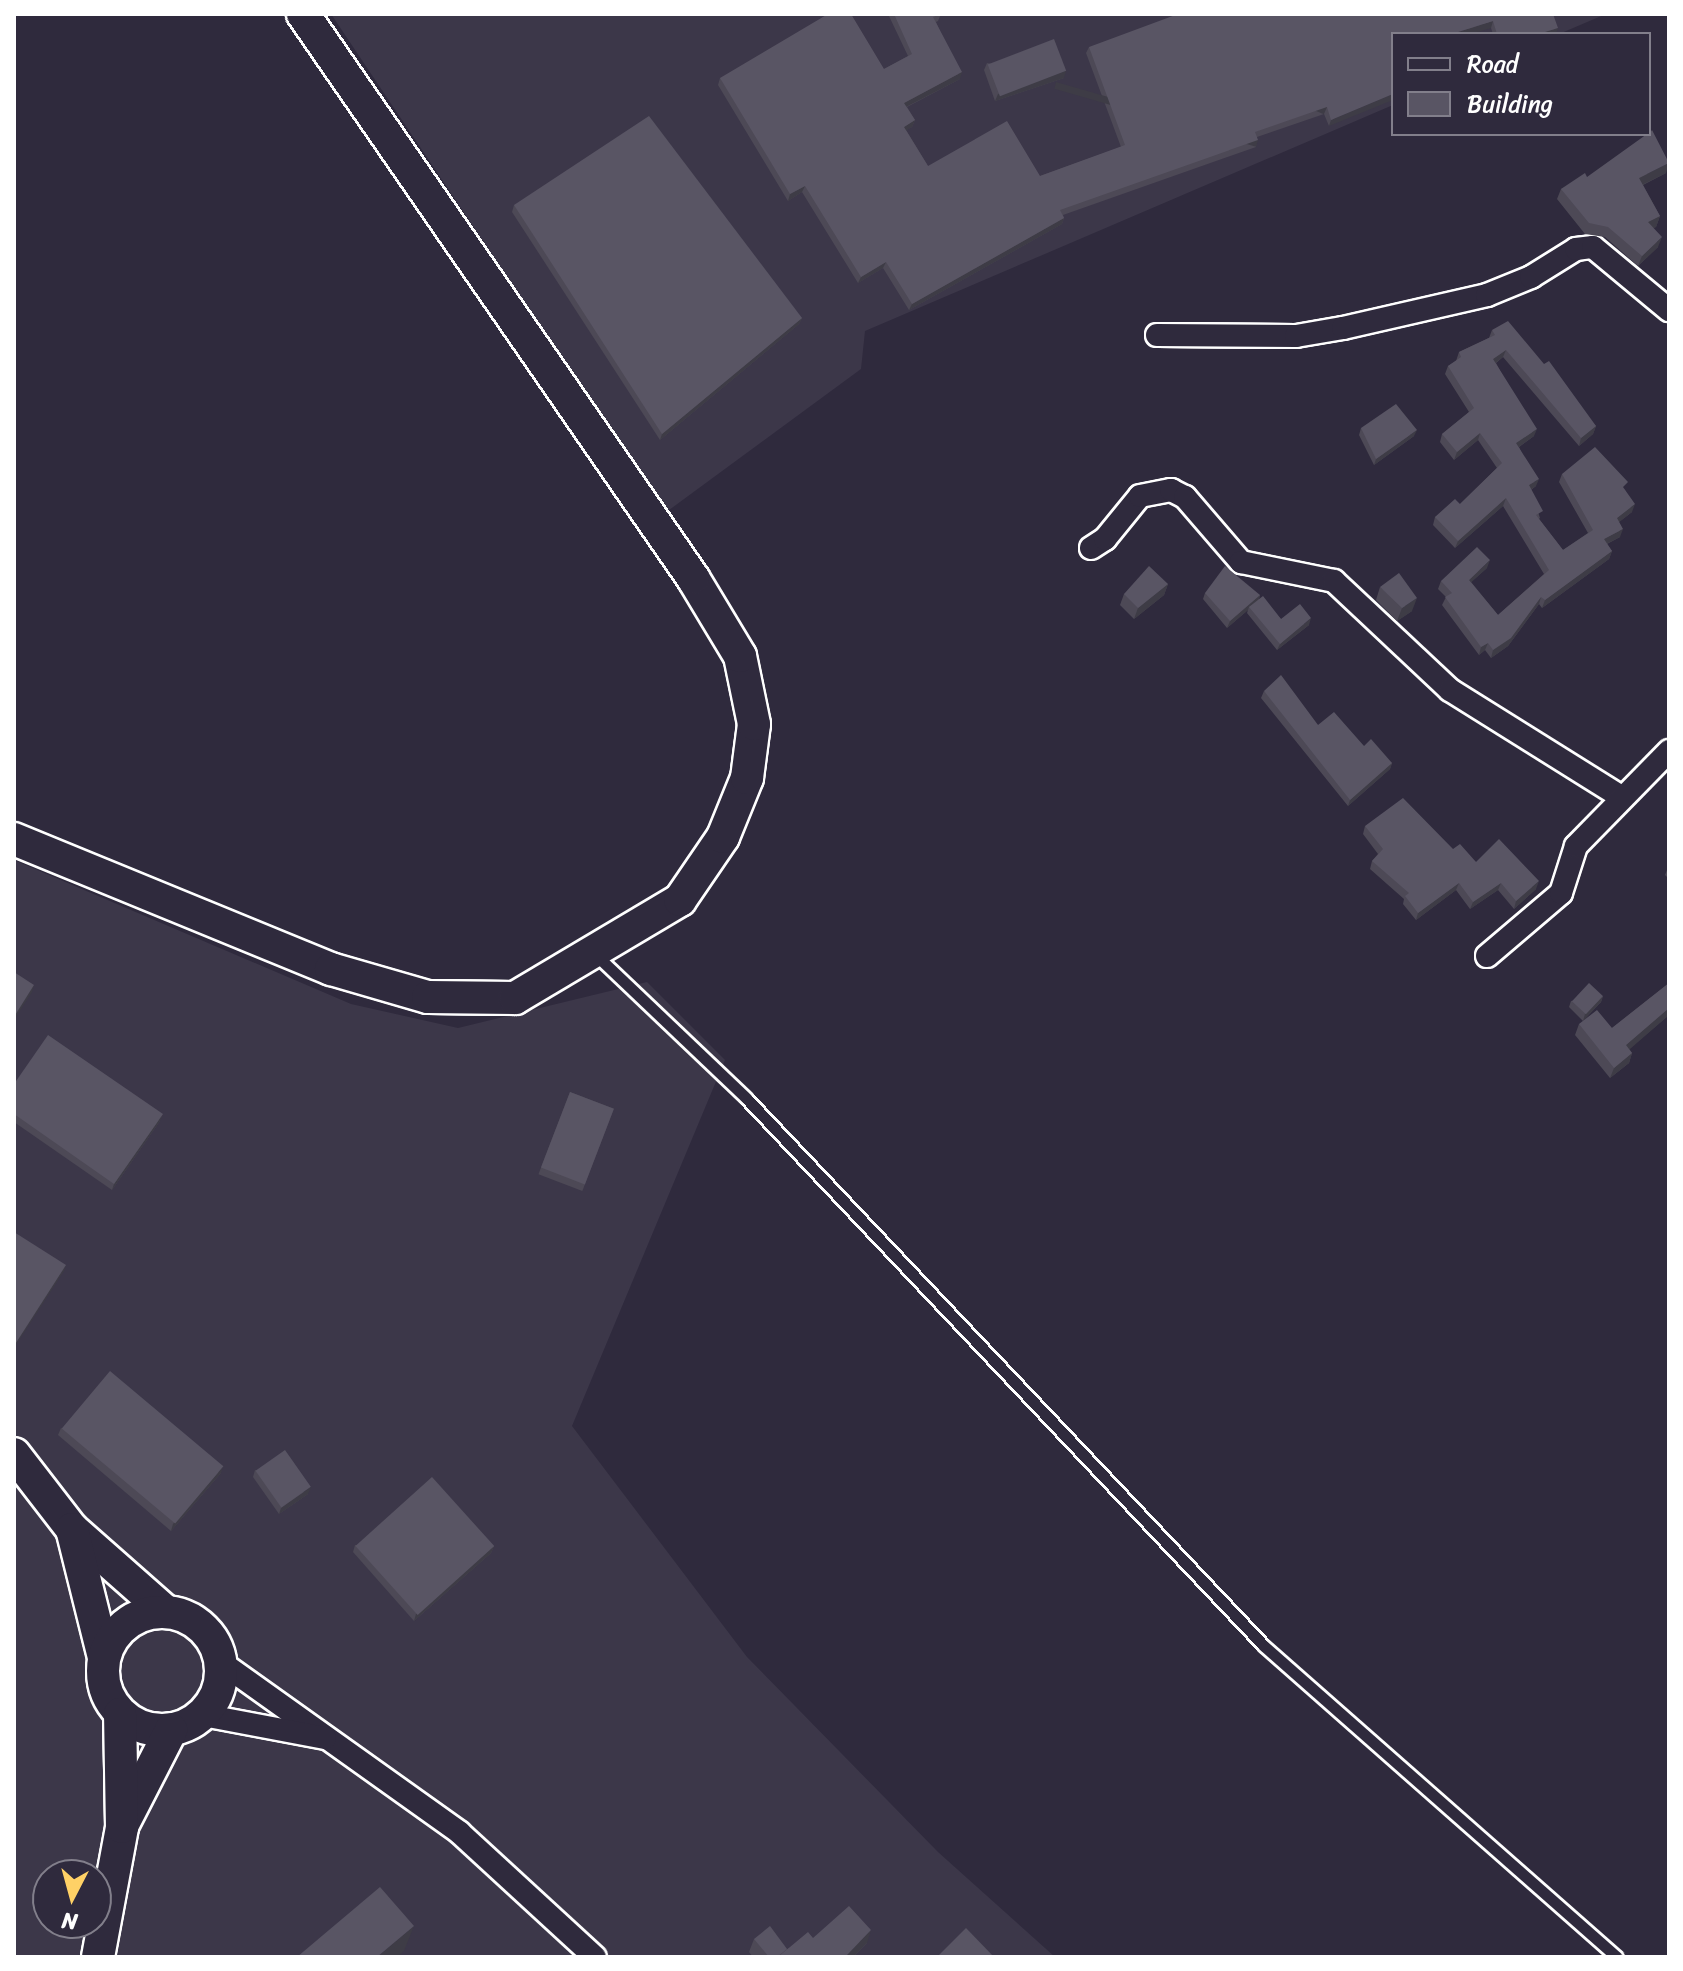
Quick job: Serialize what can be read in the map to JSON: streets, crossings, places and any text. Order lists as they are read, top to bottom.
{
  "legend": ["Road", "Building"],
  "north": "bottom"
}
